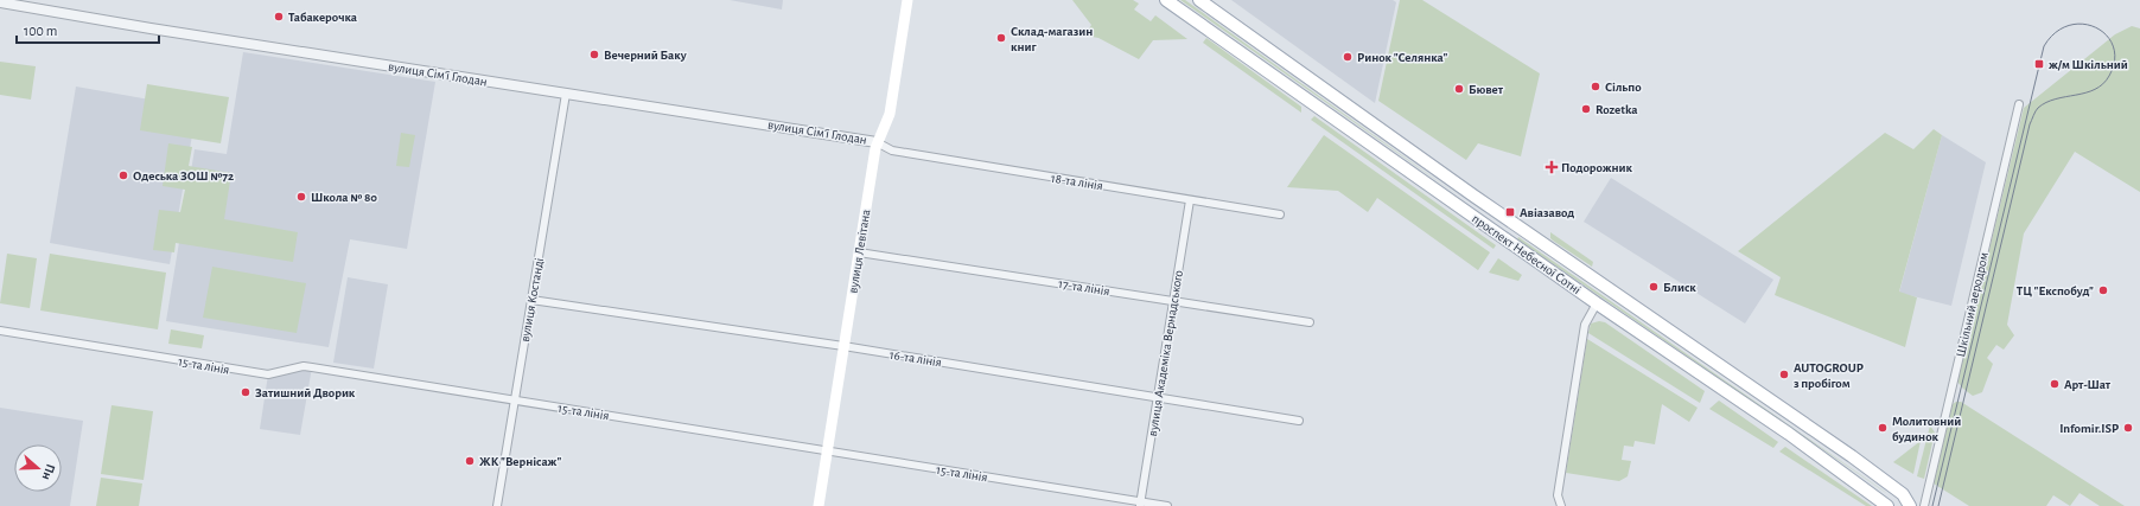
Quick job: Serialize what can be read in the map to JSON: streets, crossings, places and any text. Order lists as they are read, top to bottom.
{
  "streets": {
    "main road": ["вулиця Левітана", "проспект Небесної Сотні"],
    "street": [
      "вулиця Сім'ї Глодан",
      "18-та лінія",
      "17-та лінія",
      "вулиця Костанді",
      "Шкільний аеродром",
      "вулиця Академіка Вернадського",
      "16-та лінія",
      "15-та лінія"
    ]
  },
  "crossings": [
    ["вулиця Сім'ї Глодан", "18-та лінія"],
    ["вулиця Сім'ї Глодан", "вулиця Левітана"],
    ["вулиця Сім'ї Глодан", "вулиця Костанді"],
    ["18-та лінія", "вулиця Левітана"],
    ["18-та лінія", "вулиця Академіка Вернадського"],
    ["вулиця Левітана", "17-та лінія"],
    ["вулиця Левітана", "16-та лінія"],
    ["вулиця Левітана", "15-та лінія"],
    ["17-та лінія", "вулиця Академіка Вернадського"],
    ["вулиця Костанді", "16-та лінія"],
    ["вулиця Костанді", "15-та лінія"],
    ["вулиця Академіка Вернадського", "16-та лінія"],
    ["вулиця Академіка Вернадського", "15-та лінія"]
  ],
  "places": {
    "other": [
      "Табакерочка",
      "Склад-магазин книг",
      "Вечерний Баку",
      "Ринок \"Селянка\"",
      "Сільпо",
      "Бювет",
      "Rozetka",
      "Одеська ЗОШ №72",
      "Школа № 80",
      "Блиск",
      "ТЦ \"Експобуд\"",
      "AUTOGROUP з пробігом",
      "Арт-Шат",
      "Затишний Дворик",
      "Молитовний будинок",
      "Infomir.ISP",
      "ЖК \"Вернісаж\""
    ],
    "transit": ["ж/м Шкільний", "Авіазавод"],
    "health": ["Подорожник"]
  },
  "scale_bar": "100 m",
  "north": "right"
}
